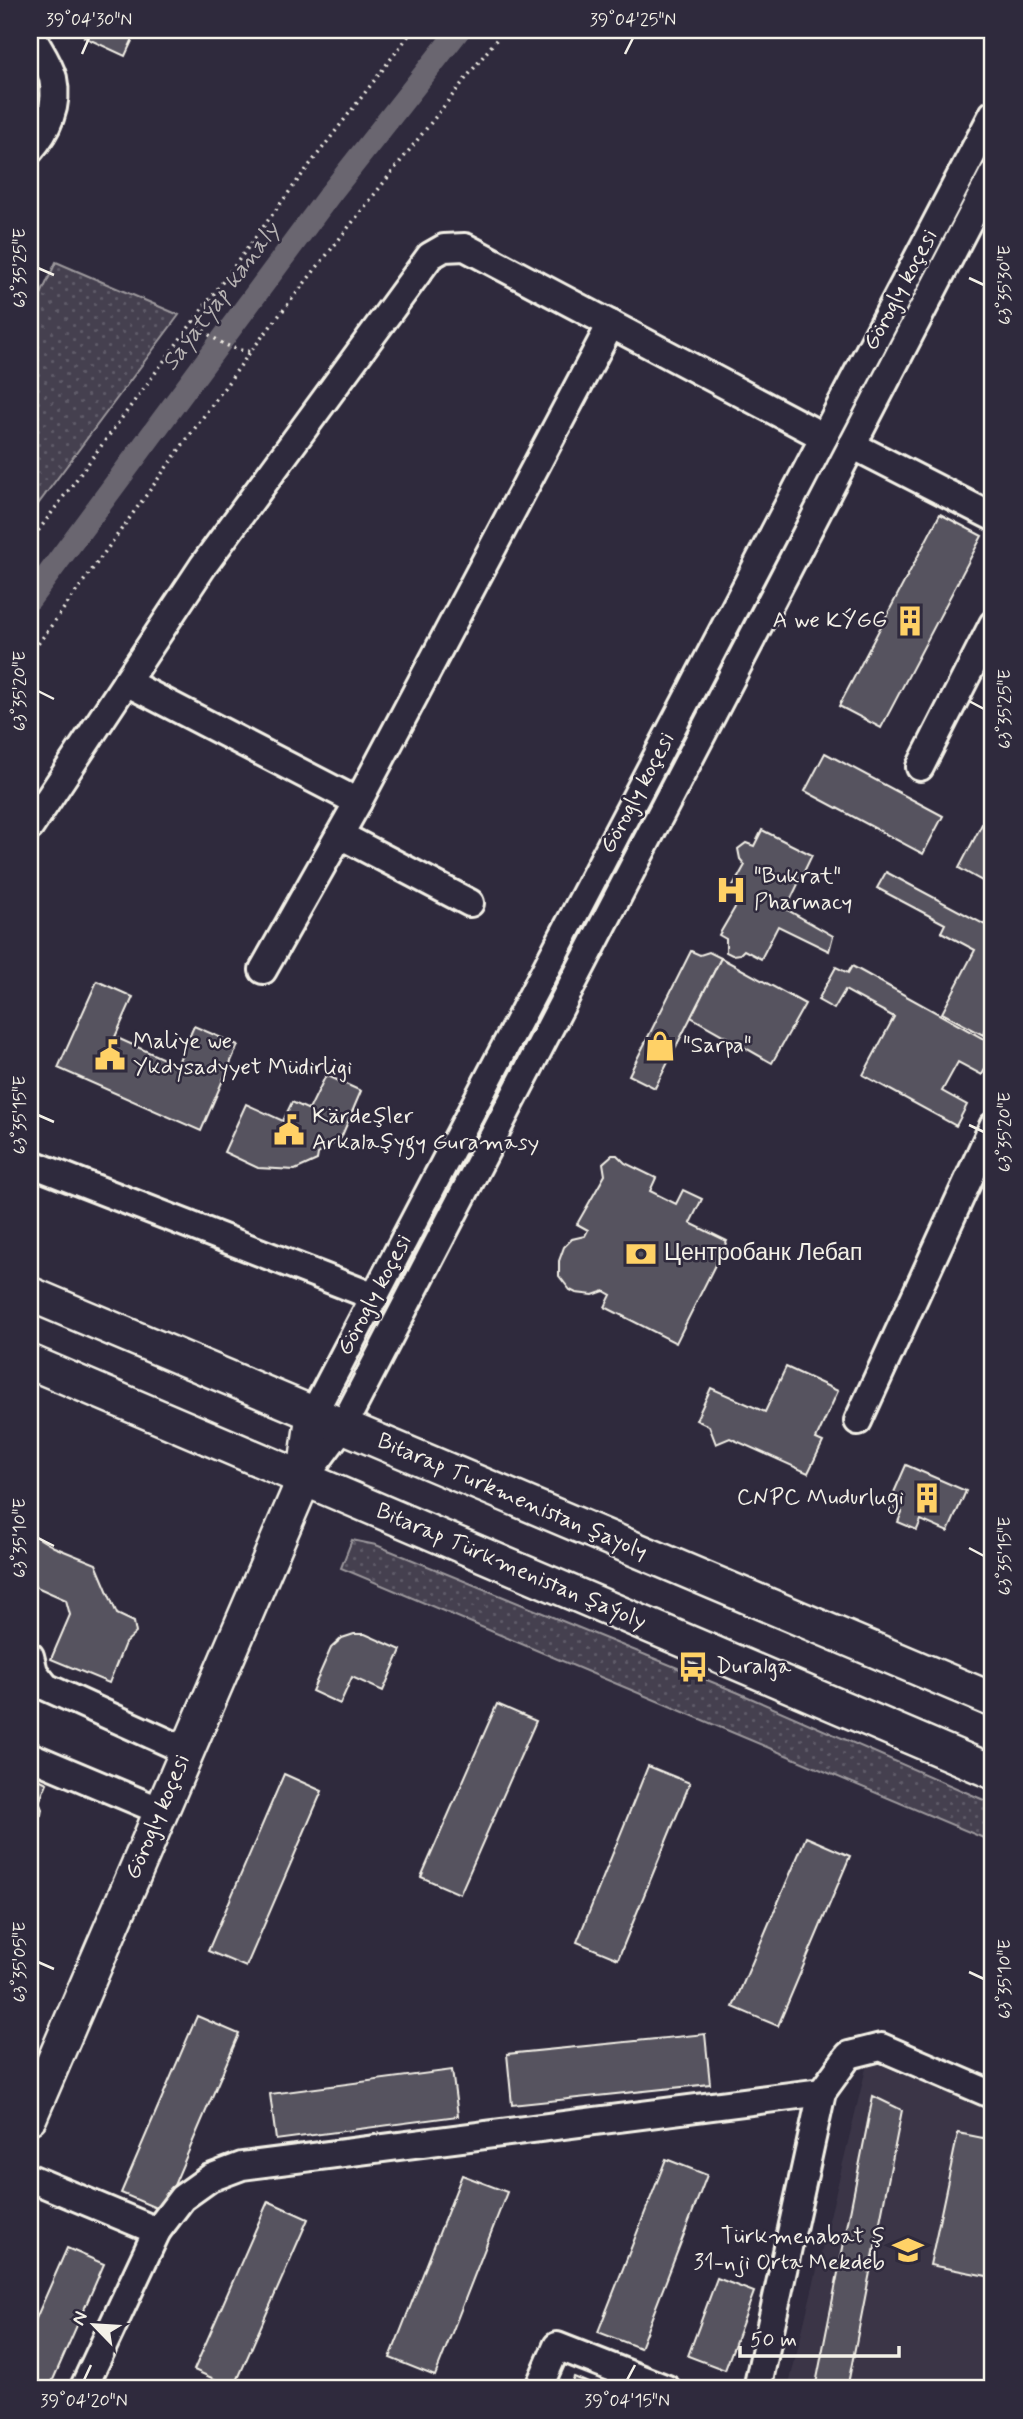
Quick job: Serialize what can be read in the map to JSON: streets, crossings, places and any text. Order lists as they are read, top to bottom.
{
  "streets": {
    "main road": ["Görogly koçesi", "Bitarap Turkmenistan şayoly", "Bitarap Türkmenistan şaýoly"]
  },
  "crossings": [
    ["Görogly koçesi", "Bitarap Turkmenistan şayoly"],
    ["Görogly koçesi", "Bitarap Türkmenistan şaýoly"]
  ],
  "water": ["Saýatýap kanaly"],
  "places": {
    "building": ["A we KÝGG", "CNPC Mudurlugi"],
    "hospital": ["\"Bukrat\" Pharmacy"],
    "shop": ["\"Sarpa\""],
    "public building": ["Maliye we Ykdysadyyet Müdirligi", "Kärdeşler Arkalaşygy Guramasy"],
    "bank": ["Центробанк Лебап"],
    "bus stop": ["Duralga"],
    "school or university": ["Türkmenabat ş 31-nji Orta Mekdeb"]
  },
  "scale_bar": "50 m",
  "north": "top left",
  "coordinates": [
    "39°04'30\"N",
    "39°04'25\"N",
    "63°35'25\"E",
    "63°35'30\"E",
    "63°35'20\"E",
    "63°35'15\"E",
    "63°35'10\"E",
    "63°35'05\"E",
    "39°04'20\"N",
    "39°04'15\"N"
  ]
}
